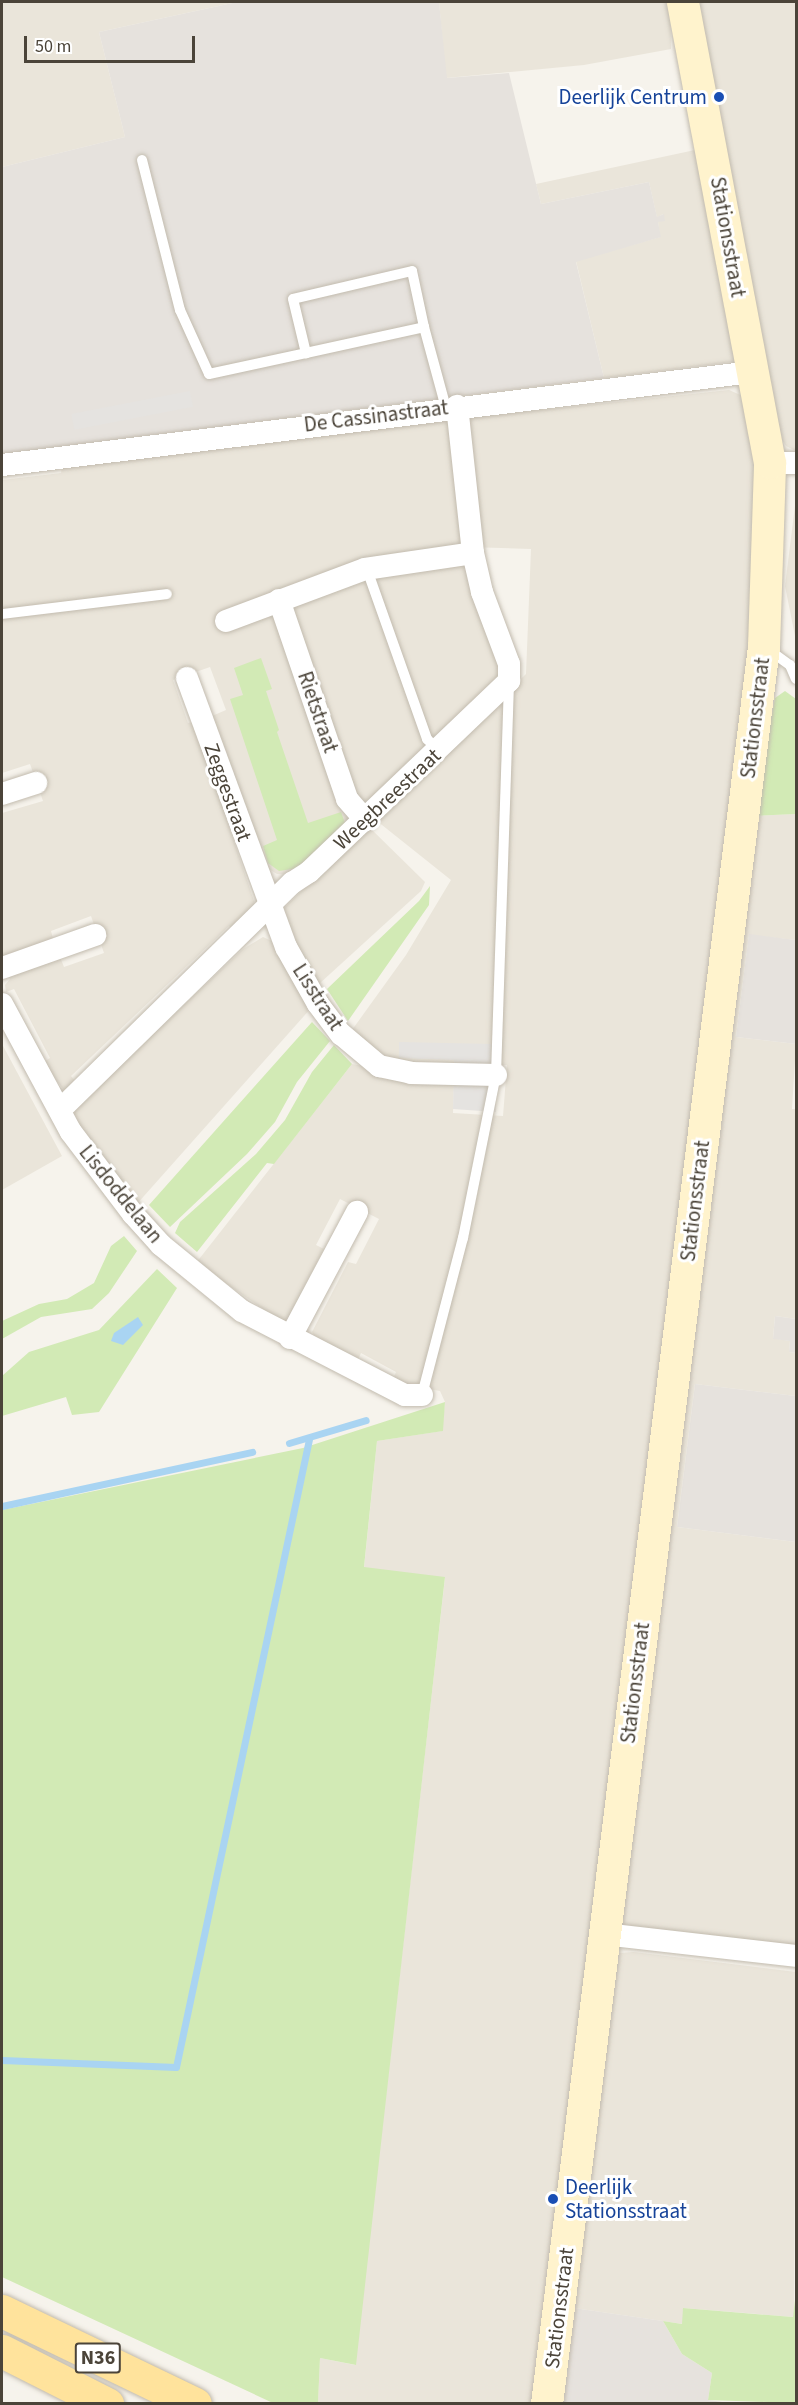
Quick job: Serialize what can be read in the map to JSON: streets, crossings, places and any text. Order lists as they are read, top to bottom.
{
  "streets": {
    "main road": ["N36"],
    "street": [
      "Stationsstraat",
      "De Cassinastraat",
      "Rietstraat",
      "Zeggestraat",
      "Weegbreestraat",
      "Lisstraat",
      "Lisdoddelaan"
    ]
  },
  "crossings": [
    ["Stationsstraat", "De Cassinastraat"],
    ["Rietstraat", "Weegbreestraat"],
    ["Zeggestraat", "Weegbreestraat"],
    ["Zeggestraat", "Lisstraat"],
    ["Weegbreestraat", "Lisstraat"],
    ["Weegbreestraat", "Lisdoddelaan"]
  ],
  "places": ["Deerlijk Centrum", "Deerlijk Stationsstraat"],
  "scale_bar": "50 m"
}
